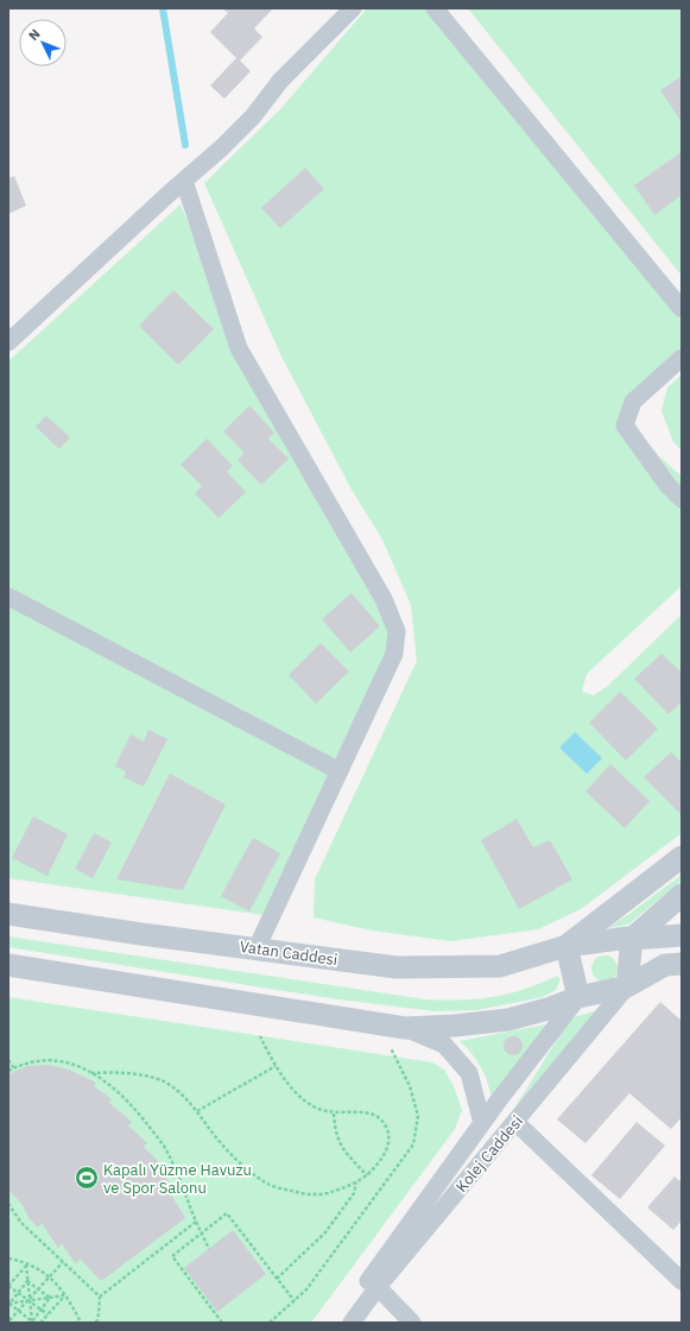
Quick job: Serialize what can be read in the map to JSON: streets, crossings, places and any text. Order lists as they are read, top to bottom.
{
  "streets": {
    "street": ["Vatan Caddesi", "Kolej Caddesi"]
  },
  "places": {
    "sports": ["Kapalı Yüzme Havuzu ve Spor Salonu"]
  },
  "north": "top left"
}
